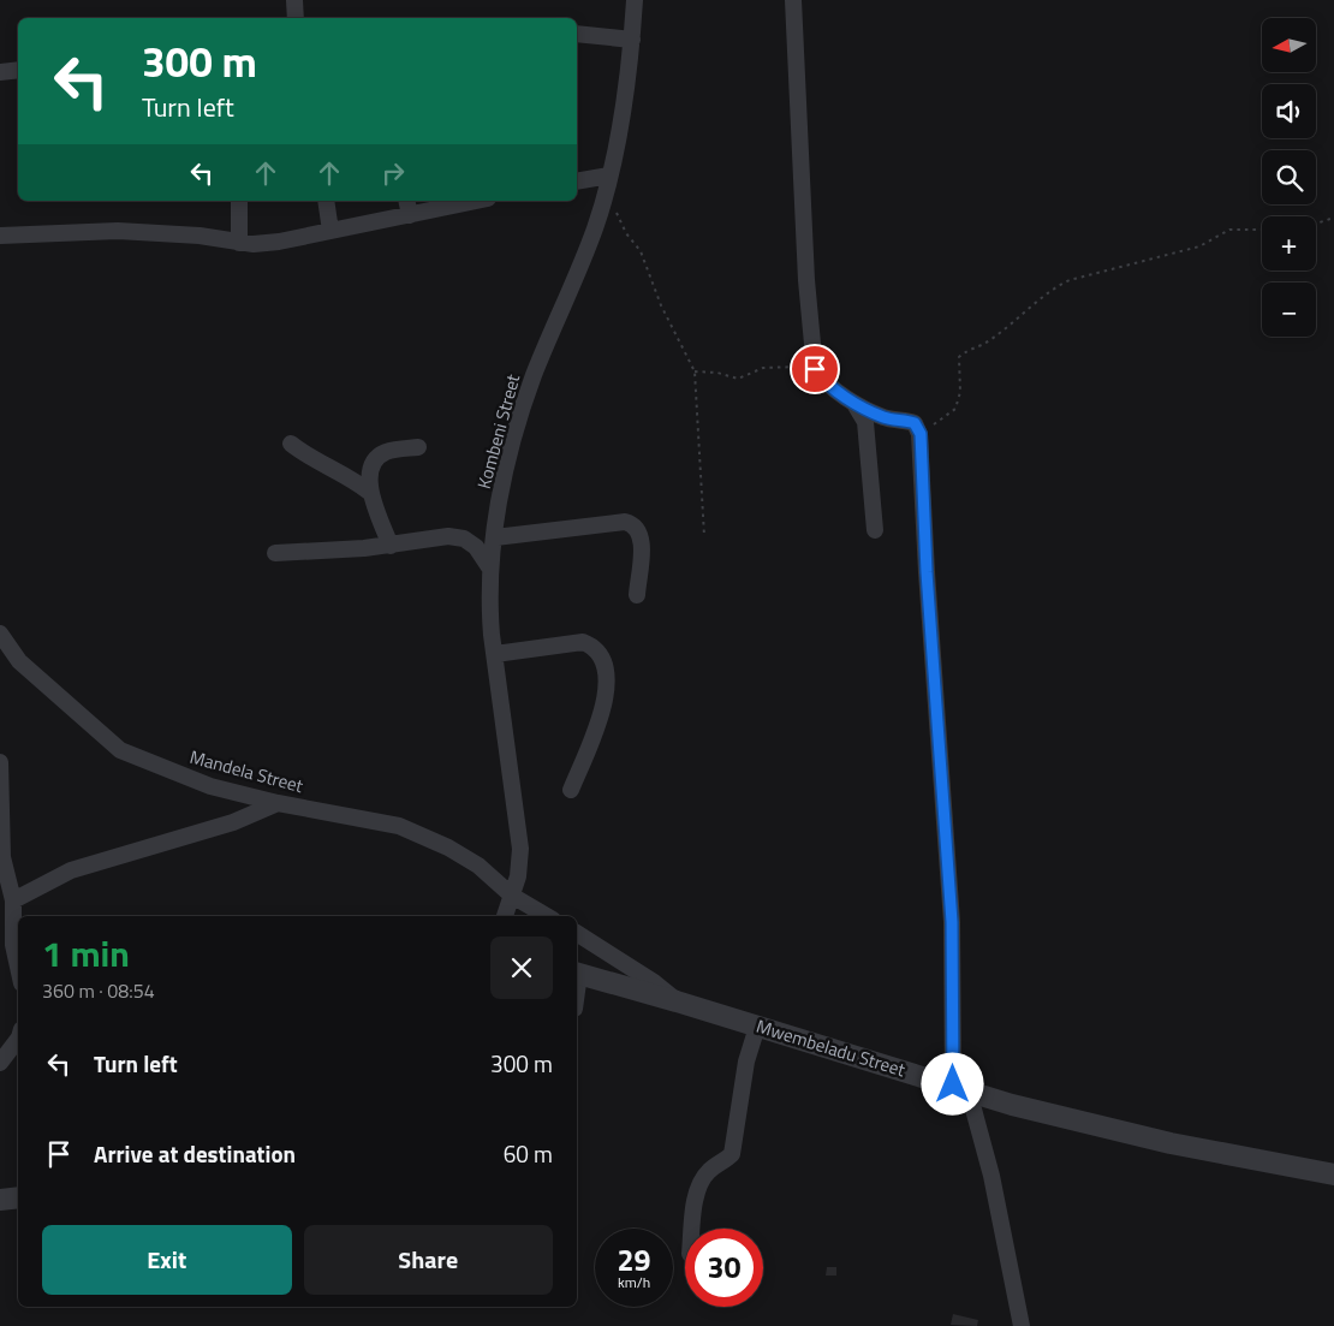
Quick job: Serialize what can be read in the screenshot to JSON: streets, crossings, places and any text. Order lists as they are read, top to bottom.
{
  "streets": {
    "street": ["Kombeni Street", "Mandela Street", "Mwembeladu Street"]
  },
  "crossings": [
    ["Kombeni Street", "Mandela Street"]
  ],
  "north": "left",
  "page": {
    "map_buttons": ["+", "−"],
    "turn": ["300 m", "Turn left"],
    "heading": ["1 min", "360 m · 08:54"],
    "list": [
      {
        "name": "Turn left",
        "value": "300 m"
      },
      {
        "name": "Arrive at destination",
        "value": "60 m"
      }
    ],
    "buttons": ["Exit", "Share"],
    "speed": "29 km/h",
    "limit": "30"
  }
}
